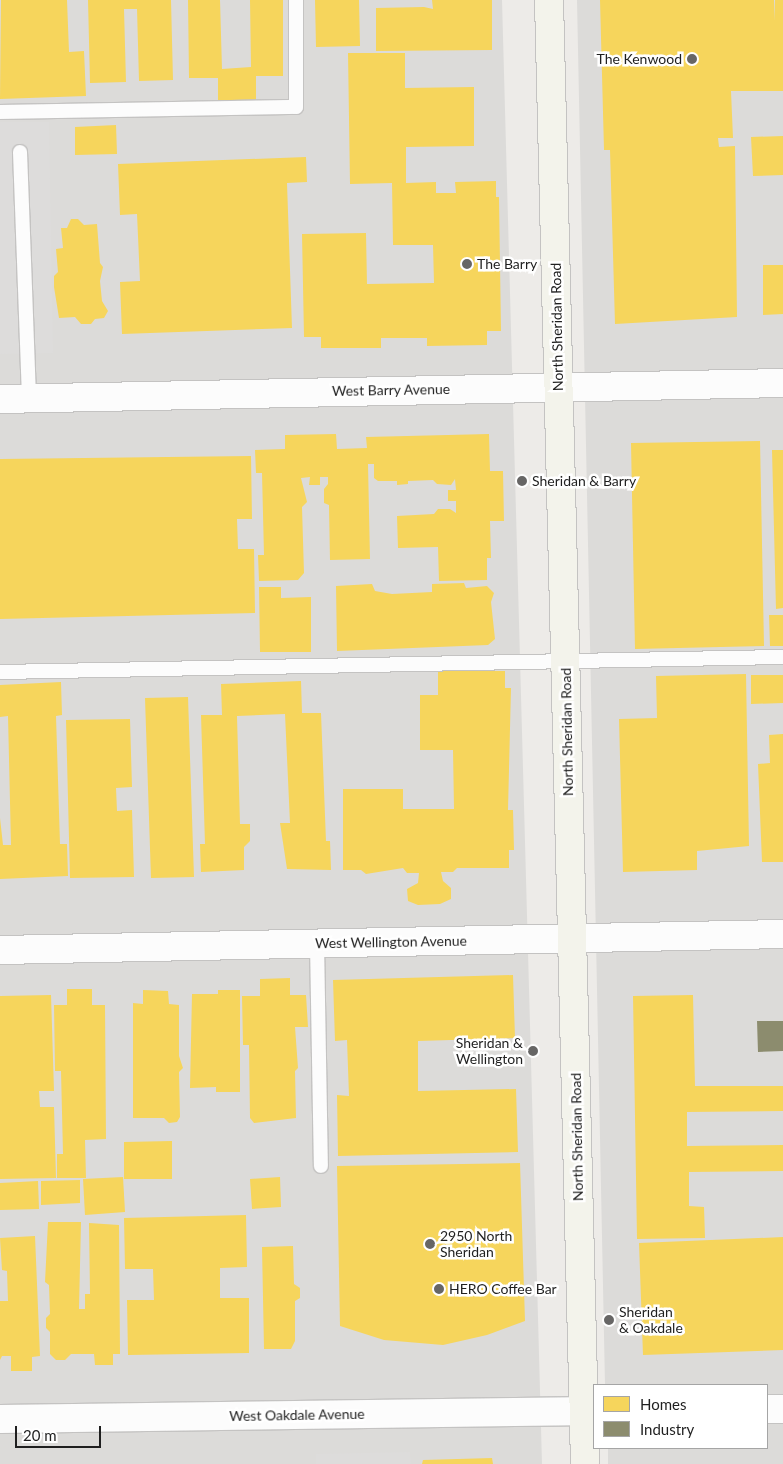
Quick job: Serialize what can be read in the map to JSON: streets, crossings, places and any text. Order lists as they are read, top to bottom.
{
  "streets": {
    "main road": ["North Sheridan Road"],
    "street": ["West Barry Avenue", "West Wellington Avenue", "West Oakdale Avenue"]
  },
  "crossings": [
    ["North Sheridan Road", "West Barry Avenue"],
    ["North Sheridan Road", "West Wellington Avenue"],
    ["North Sheridan Road", "West Oakdale Avenue"]
  ],
  "places": [
    "The Kenwood",
    "The Barry",
    "Sheridan & Barry",
    "Sheridan & Wellington",
    "2950 North Sheridan",
    "HERO Coffee Bar",
    "Sheridan & Oakdale"
  ],
  "legend": ["Homes", "Industry"],
  "scale_bar": "20 m"
}
